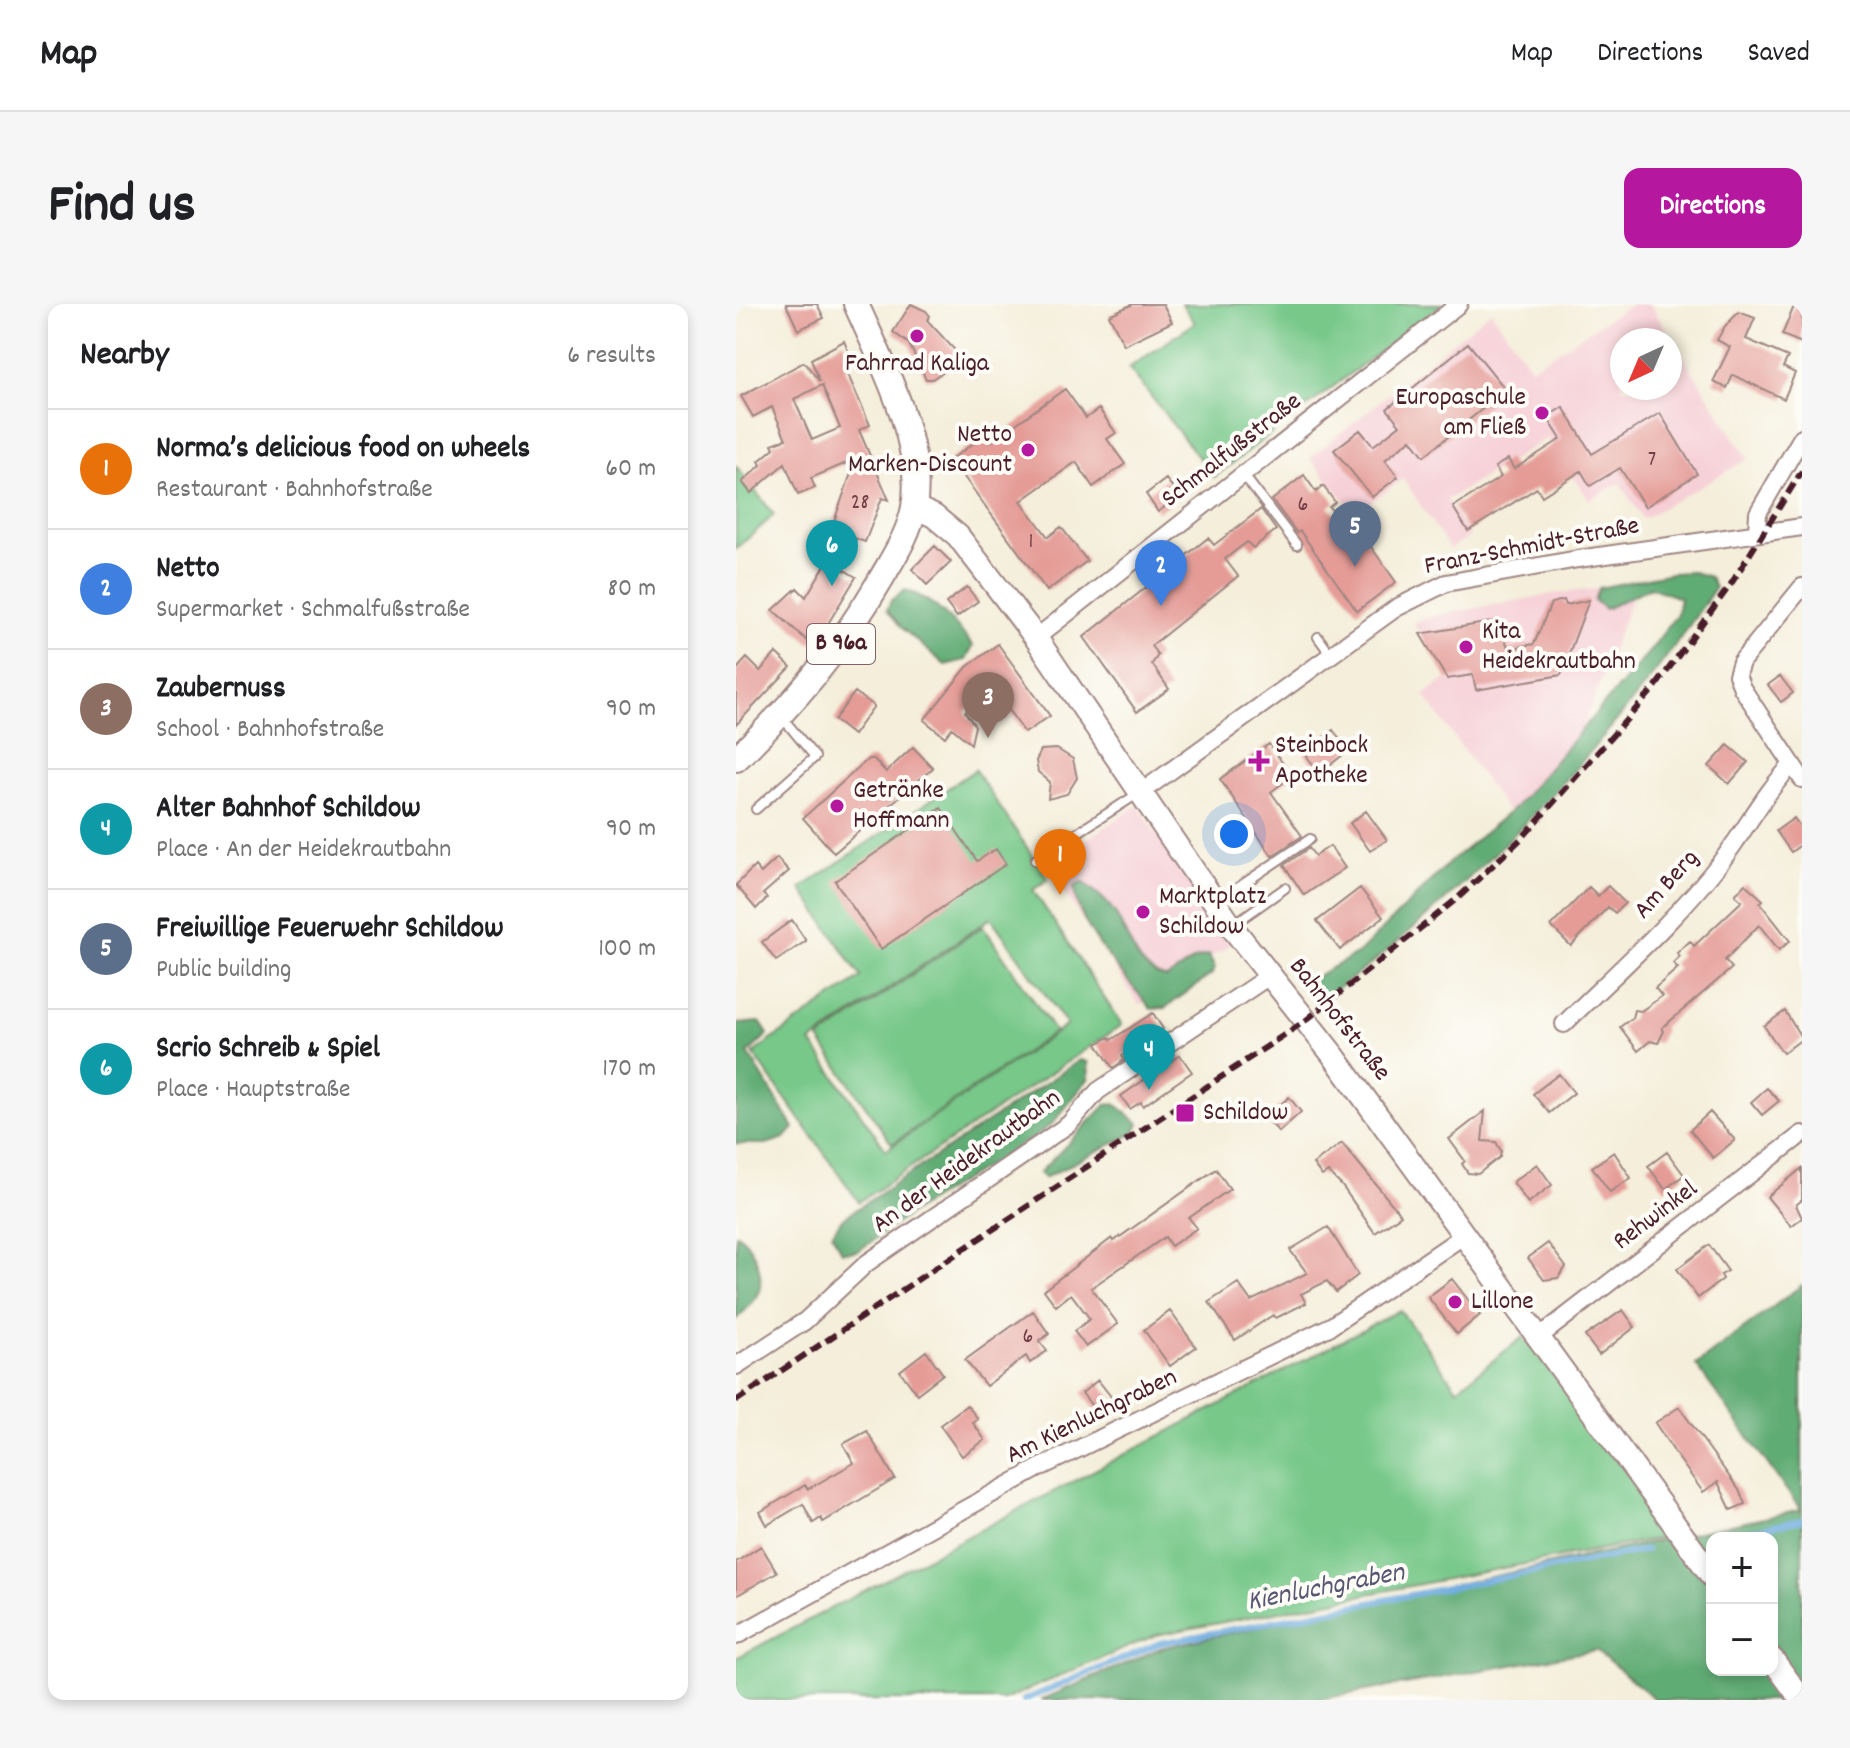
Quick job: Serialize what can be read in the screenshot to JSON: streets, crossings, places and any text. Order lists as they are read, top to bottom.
{
  "streets": {
    "main road": ["B 96a"],
    "street": [
      "Schmalfußstraße",
      "Franz-Schmidt-Straße",
      "Am Berg",
      "Bahnhofstraße",
      "An der Heidekrautbahn",
      "Rehwinkel",
      "Am Kienluchgraben"
    ]
  },
  "crossings": [
    ["Schmalfußstraße", "Bahnhofstraße"],
    ["Franz-Schmidt-Straße", "Bahnhofstraße"],
    ["B 96a", "Bahnhofstraße"],
    ["Bahnhofstraße", "An der Heidekrautbahn"],
    ["Bahnhofstraße", "Rehwinkel"],
    ["Bahnhofstraße", "Am Kienluchgraben"]
  ],
  "water": ["Kienluchgraben"],
  "places": {
    "other": [
      "Fahrrad Kaliga",
      "Europaschule am Fließ",
      "Netto Marken-Discount",
      "Kita Heidekrautbahn",
      "Getränke Hoffmann",
      "Marktplatz Schildow",
      "Lillone"
    ],
    "health": ["Steinbock Apotheke"],
    "transit": ["Schildow"]
  },
  "house_numbers": [
    "7",
    "28",
    "6",
    "1",
    "6"
  ],
  "north": "bottom left",
  "page": {
    "header": "Map",
    "nav": ["Map", "Directions", "Saved"],
    "title": "Find us",
    "buttons": "Directions",
    "heading": ["Nearby", "6 results"],
    "list": [
      {
        "mark": "1",
        "name": "Norma’s delicious food on wheels",
        "note": "Restaurant · Bahnhofstraße",
        "value": "60 m"
      },
      {
        "mark": "2",
        "name": "Netto",
        "note": "Supermarket · Schmalfußstraße",
        "value": "80 m"
      },
      {
        "mark": "3",
        "name": "Zaubernuss",
        "note": "School · Bahnhofstraße",
        "value": "90 m"
      },
      {
        "mark": "4",
        "name": "Alter Bahnhof Schildow",
        "note": "Place · An der Heidekrautbahn",
        "value": "90 m"
      },
      {
        "mark": "5",
        "name": "Freiwillige Feuerwehr Schildow",
        "note": "Public building",
        "value": "100 m"
      },
      {
        "mark": "6",
        "name": "Scrio Schreib & Spiel",
        "note": "Place · Hauptstraße",
        "value": "170 m"
      }
    ],
    "pins": [
      "5",
      "6",
      "2",
      "3",
      "1",
      "4"
    ],
    "map_buttons": ["+", "−"]
  }
}
